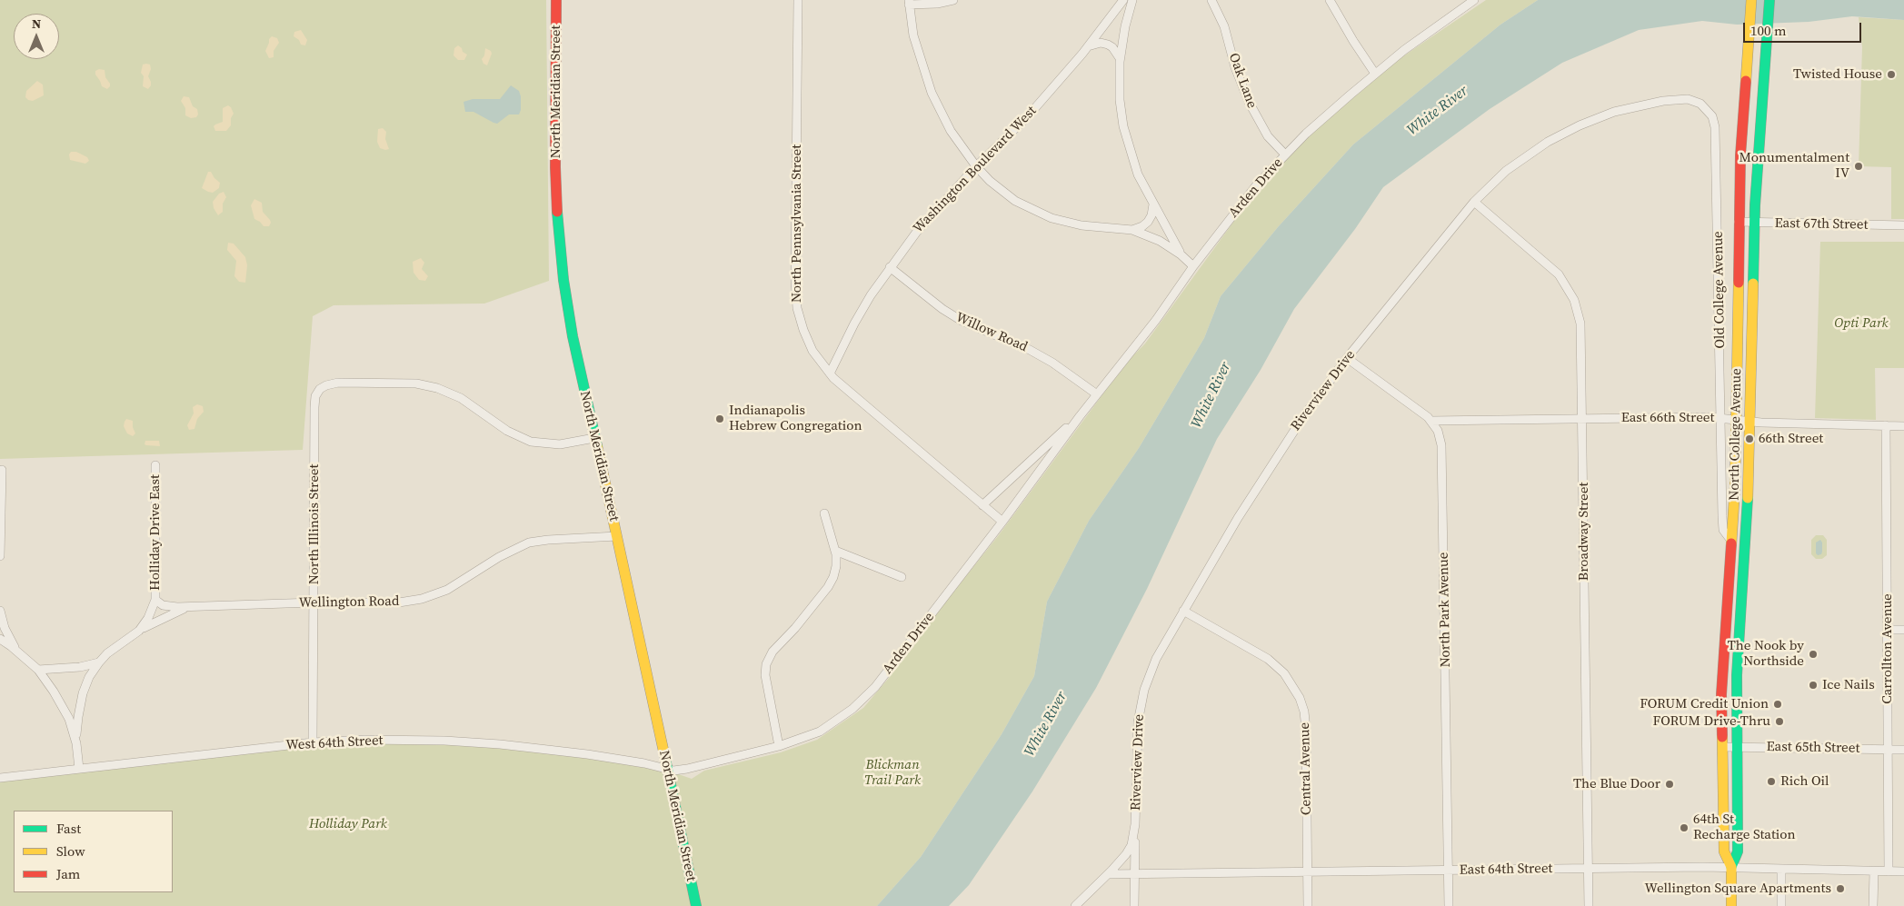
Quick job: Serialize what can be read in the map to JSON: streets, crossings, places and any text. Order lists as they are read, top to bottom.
{
  "streets": {
    "main road": ["North Meridian Street", "North College Avenue"],
    "street": [
      "Oak Lane",
      "Washington Boulevard West",
      "Arden Drive",
      "North Pennsylvania Street",
      "East 67th Street",
      "Old College Avenue",
      "Willow Road",
      "Riverview Drive",
      "East 66th Street",
      "North Illinois Street",
      "Broadway Street",
      "Holliday Drive East",
      "Wellington Road",
      "North Park Avenue",
      "Carrollton Avenue",
      "West 64th Street",
      "East 65th Street",
      "Central Avenue",
      "East 64th Street"
    ]
  },
  "crossings": [
    ["Oak Lane", "Arden Drive"],
    ["North Meridian Street", "Arden Drive"],
    ["North Meridian Street", "North Illinois Street"],
    ["North Meridian Street", "Wellington Road"],
    ["North Meridian Street", "West 64th Street"],
    ["Washington Boulevard West", "North Pennsylvania Street"],
    ["Washington Boulevard West", "Willow Road"],
    ["Arden Drive", "North Pennsylvania Street"],
    ["Arden Drive", "Willow Road"],
    ["Arden Drive", "West 64th Street"],
    ["East 67th Street", "North College Avenue"],
    ["Old College Avenue", "Riverview Drive"],
    ["Old College Avenue", "East 66th Street"],
    ["Old College Avenue", "North College Avenue"],
    ["Riverview Drive", "Broadway Street"],
    ["Riverview Drive", "North Park Avenue"],
    ["Riverview Drive", "Central Avenue"],
    ["Riverview Drive", "East 64th Street"],
    ["East 66th Street", "North College Avenue"],
    ["East 66th Street", "Broadway Street"],
    ["East 66th Street", "North Park Avenue"],
    ["East 66th Street", "Carrollton Avenue"],
    ["North College Avenue", "East 65th Street"],
    ["North College Avenue", "East 64th Street"],
    ["North Illinois Street", "Wellington Road"],
    ["North Illinois Street", "West 64th Street"],
    ["Broadway Street", "East 64th Street"],
    ["Holliday Drive East", "Wellington Road"],
    ["North Park Avenue", "East 64th Street"],
    ["Carrollton Avenue", "East 65th Street"],
    ["Carrollton Avenue", "East 64th Street"],
    ["Central Avenue", "East 64th Street"]
  ],
  "water": ["White River"],
  "parks": ["Opti Park", "Blickman Trail Park", "Holliday Park"],
  "places": [
    "Twisted House",
    "Monumentalment IV",
    "Indianapolis Hebrew Congregation",
    "66th Street",
    "The Nook by Northside",
    "Ice Nails",
    "FORUM Credit Union",
    "FORUM Drive-Thru",
    "Rich Oil",
    "The Blue Door",
    "64th St Recharge Station",
    "Wellington Square Apartments"
  ],
  "legend": ["Fast", "Slow", "Jam"],
  "scale_bar": "100 m",
  "north": "top"
}
